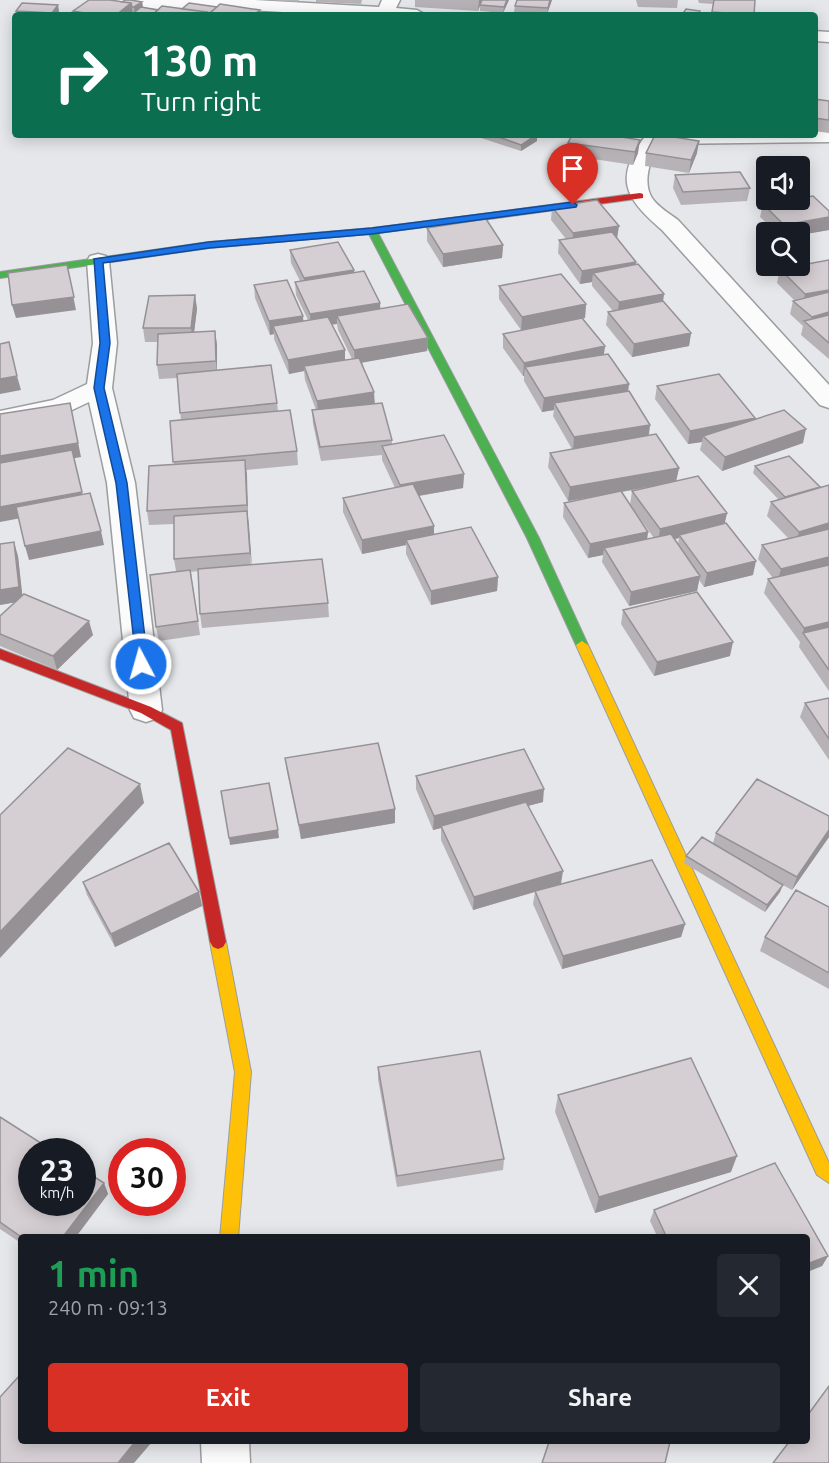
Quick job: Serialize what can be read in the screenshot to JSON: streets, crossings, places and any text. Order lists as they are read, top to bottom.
{
  "page": {
    "turn": ["130 m", "Turn right"],
    "speed": "23 km/h",
    "limit": "30",
    "heading": ["1 min", "240 m · 09:13"],
    "buttons": ["Exit", "Share"]
  }
}
